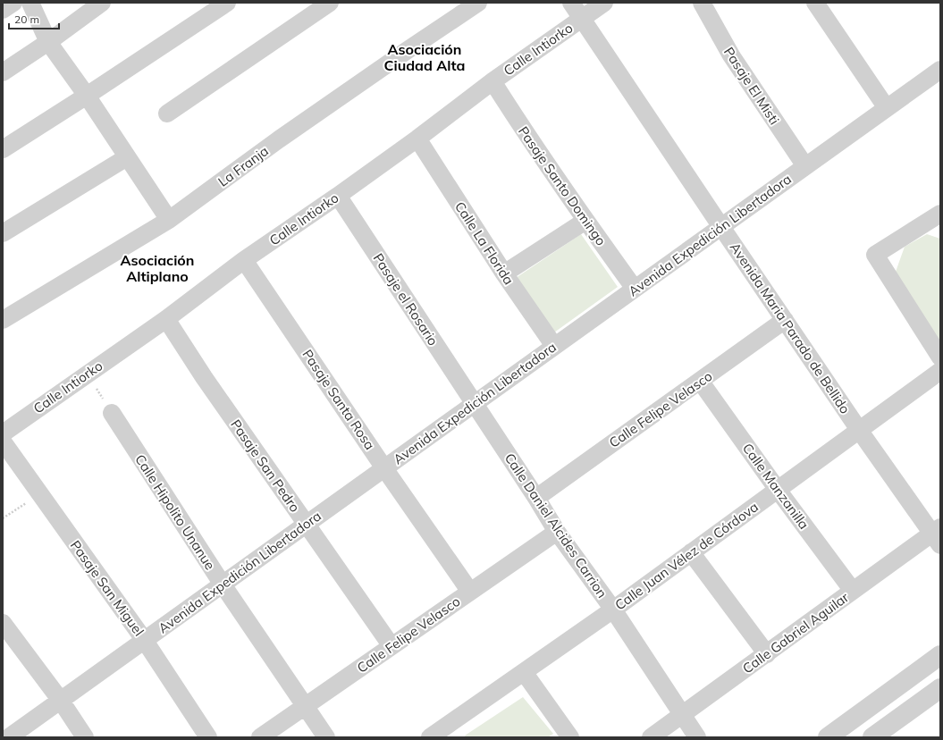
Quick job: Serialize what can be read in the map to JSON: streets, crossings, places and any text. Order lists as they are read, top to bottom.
{
  "streets": {
    "street": [
      "Calle Intiorko",
      "Pasaje El Misti",
      "La Franja",
      "Pasaje Santo Domingo",
      "Avenida Expedición Libertadora",
      "Calle La Florida",
      "Pasaje el Rosario",
      "Avenida Maria Parado de Bellido",
      "Pasaje Santa Rosa",
      "Calle Felipe Velasco",
      "Pasaje San Pedro",
      "Calle Manzanilla",
      "Calle Hipolito Unanue",
      "Calle Daniel Alcides Carrion",
      "Calle Juan Vélez de Córdova",
      "Pasaje San Miguel",
      "Calle Gabriel Aguilar"
    ]
  },
  "crossings": [
    ["Calle Intiorko", "Pasaje Santo Domingo"],
    ["Calle Intiorko", "Calle La Florida"],
    ["Calle Intiorko", "Pasaje el Rosario"],
    ["Calle Intiorko", "Avenida Maria Parado de Bellido"],
    ["Calle Intiorko", "Pasaje Santa Rosa"],
    ["Calle Intiorko", "Pasaje San Pedro"],
    ["Pasaje El Misti", "Avenida Expedición Libertadora"],
    ["Pasaje Santo Domingo", "Avenida Expedición Libertadora"],
    ["Avenida Expedición Libertadora", "Calle La Florida"],
    ["Avenida Expedición Libertadora", "Pasaje el Rosario"],
    ["Avenida Expedición Libertadora", "Avenida Maria Parado de Bellido"],
    ["Avenida Expedición Libertadora", "Pasaje Santa Rosa"],
    ["Avenida Expedición Libertadora", "Pasaje San Pedro"],
    ["Avenida Expedición Libertadora", "Calle Hipolito Unanue"],
    ["Avenida Expedición Libertadora", "Calle Daniel Alcides Carrion"],
    ["Avenida Expedición Libertadora", "Pasaje San Miguel"],
    ["Pasaje el Rosario", "Calle Daniel Alcides Carrion"],
    ["Avenida Maria Parado de Bellido", "Calle Felipe Velasco"],
    ["Avenida Maria Parado de Bellido", "Calle Juan Vélez de Córdova"],
    ["Avenida Maria Parado de Bellido", "Calle Gabriel Aguilar"],
    ["Pasaje Santa Rosa", "Calle Felipe Velasco"],
    ["Calle Felipe Velasco", "Pasaje San Pedro"],
    ["Calle Felipe Velasco", "Calle Manzanilla"],
    ["Calle Felipe Velasco", "Calle Hipolito Unanue"],
    ["Calle Felipe Velasco", "Calle Daniel Alcides Carrion"],
    ["Calle Manzanilla", "Calle Juan Vélez de Córdova"],
    ["Calle Manzanilla", "Calle Gabriel Aguilar"],
    ["Calle Daniel Alcides Carrion", "Calle Juan Vélez de Córdova"],
    ["Calle Daniel Alcides Carrion", "Calle Gabriel Aguilar"]
  ],
  "districts": ["Asociación Ciudad Alta", "Asociación Altiplano"],
  "scale_bar": "20 m"
}
